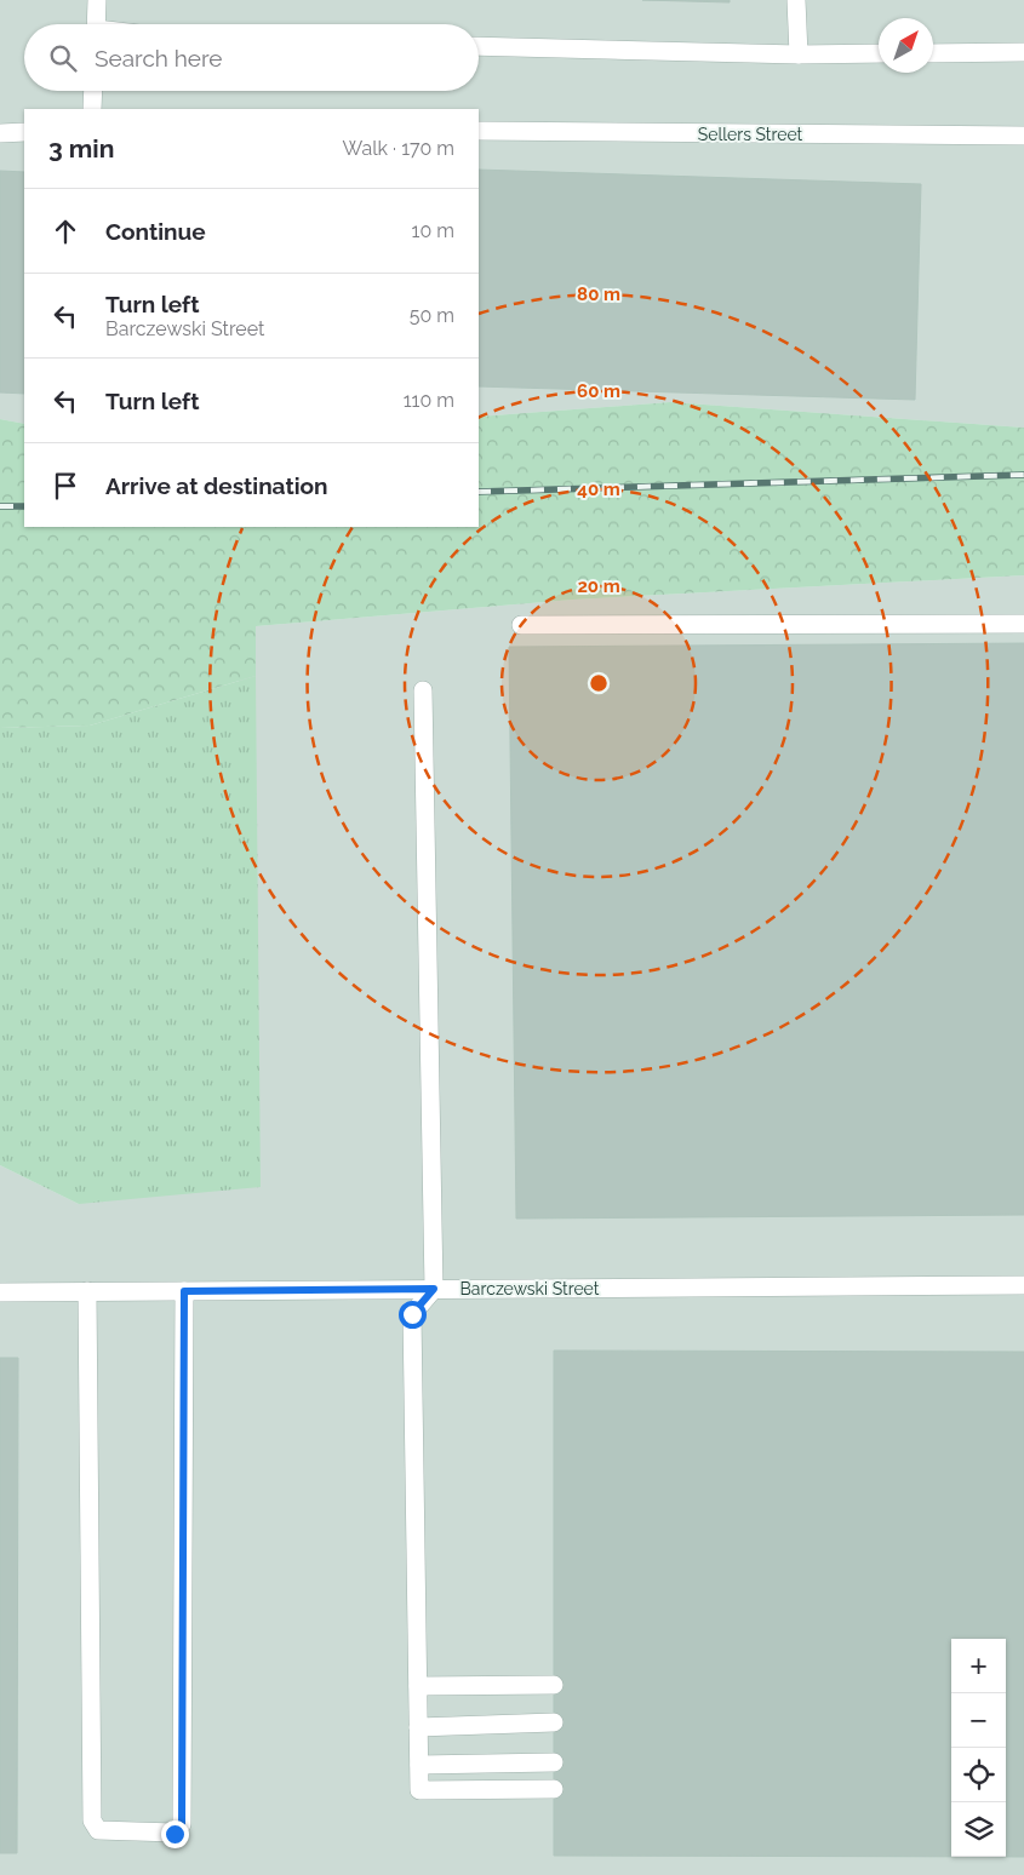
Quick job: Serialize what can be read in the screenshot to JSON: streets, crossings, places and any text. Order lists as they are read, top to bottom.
{
  "streets": {
    "street": ["Sellers Street", "Barczewski Street"]
  },
  "north": "top right",
  "page": {
    "search": "Search here",
    "heading": ["3 min", "Walk · 170 m"],
    "list": [
      ["Continue", "10 m"],
      ["Turn left", "Barczewski Street", "50 m"],
      ["Turn left", "110 m"],
      "Arrive at destination"
    ],
    "map_buttons": ["+", "−"]
  },
  "rings": [
    "80 m",
    "60 m",
    "40 m",
    "20 m"
  ]
}
